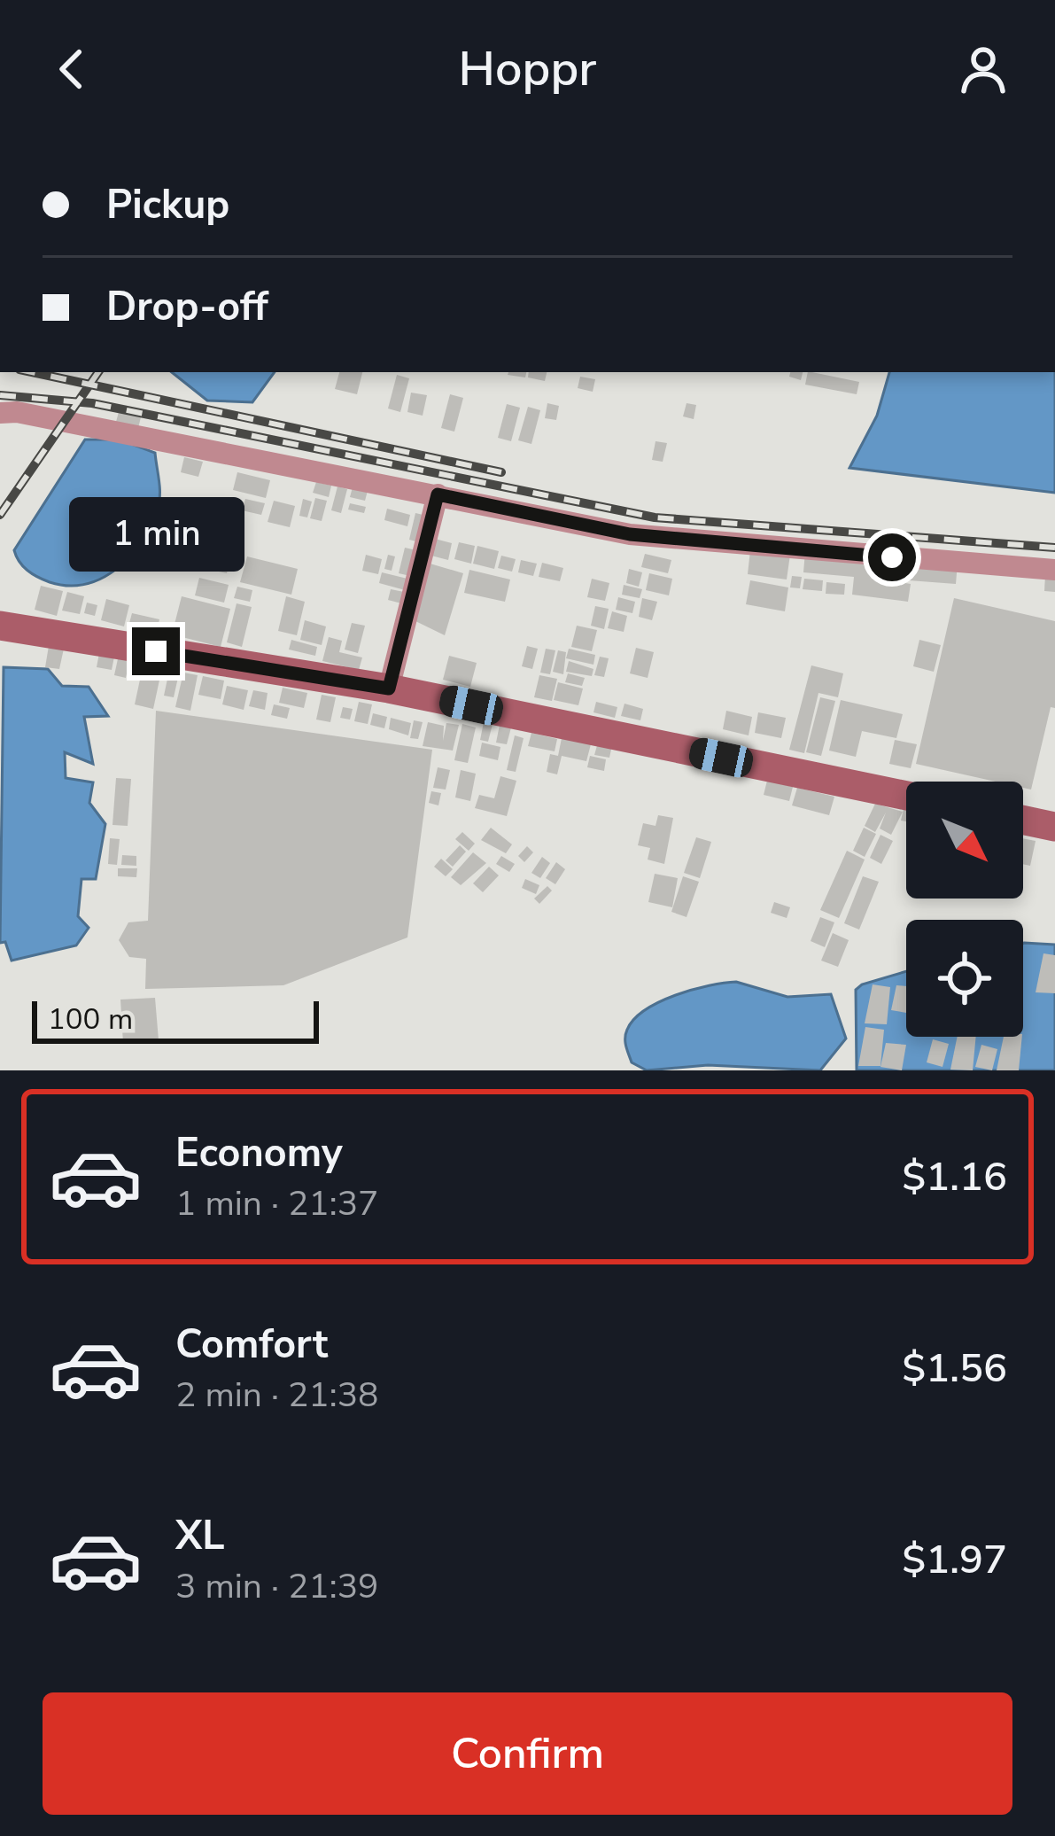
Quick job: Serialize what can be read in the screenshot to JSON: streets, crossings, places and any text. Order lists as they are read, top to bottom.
{
  "scale_bar": "100 m",
  "north": "bottom right",
  "page": {
    "header": "Hoppr",
    "banner": ["Pickup", "Drop-off"],
    "bubble": "1 min",
    "scale": "100 m",
    "list": [
      {
        "name": "Economy",
        "note": "1 min · 21:37",
        "value": "$1.16"
      },
      {
        "name": "Comfort",
        "note": "2 min · 21:38",
        "value": "$1.56"
      },
      {
        "name": "XL",
        "note": "3 min · 21:39",
        "value": "$1.97"
      }
    ],
    "buttons": "Confirm"
  }
}
